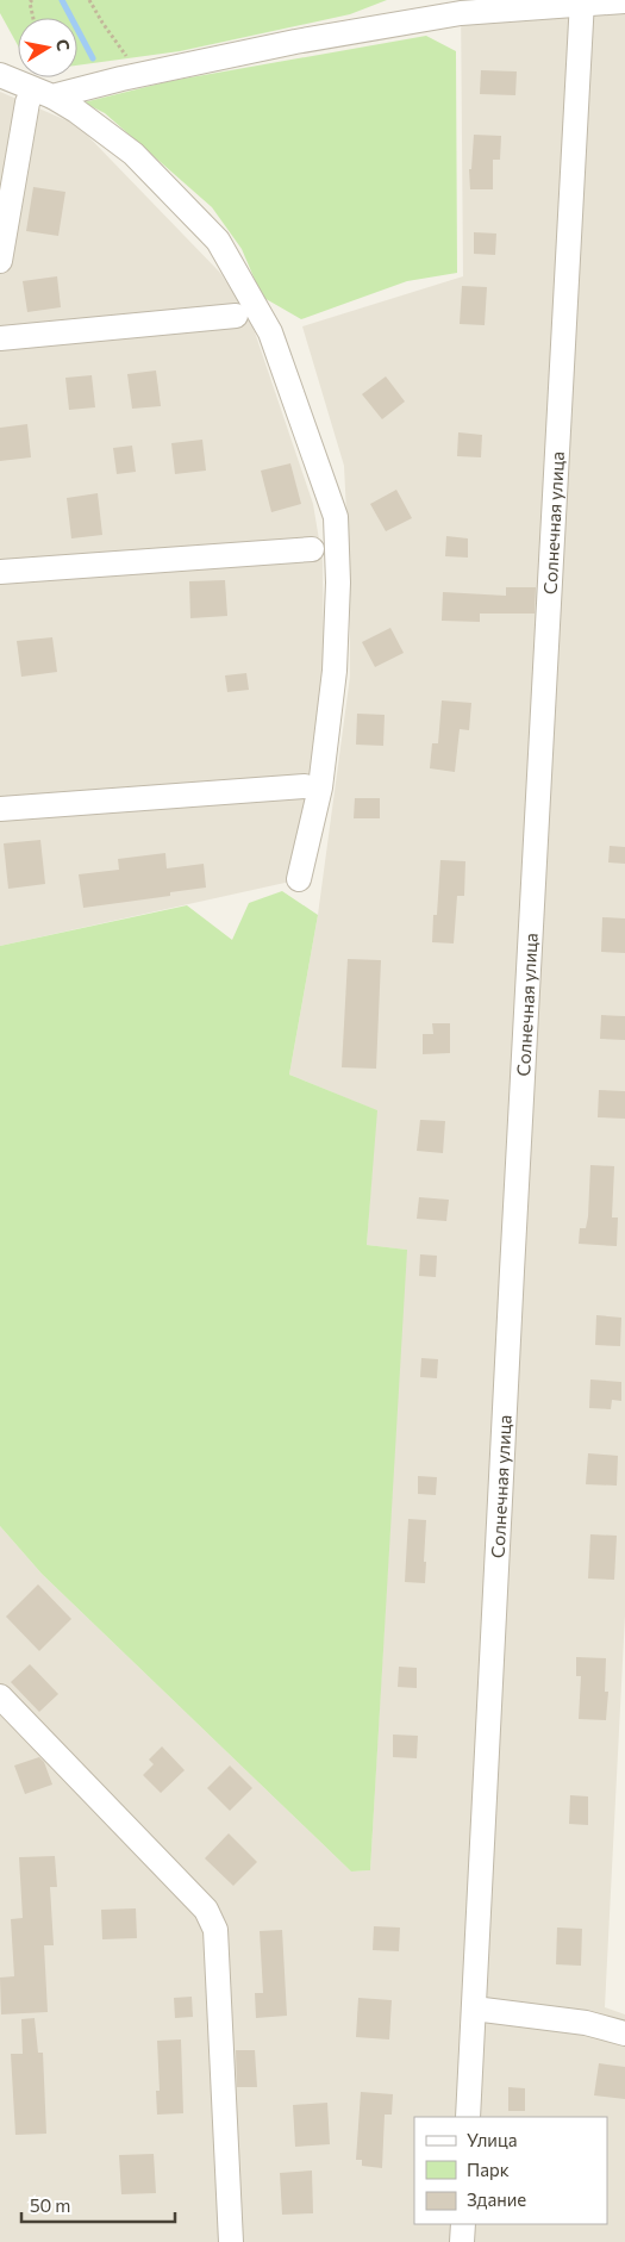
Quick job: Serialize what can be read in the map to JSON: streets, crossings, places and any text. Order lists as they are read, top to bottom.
{
  "streets": {
    "street": ["Солнечная улица"]
  },
  "legend": ["Улица", "Парк", "Здание"],
  "scale_bar": "50 m",
  "north": "right"
}
